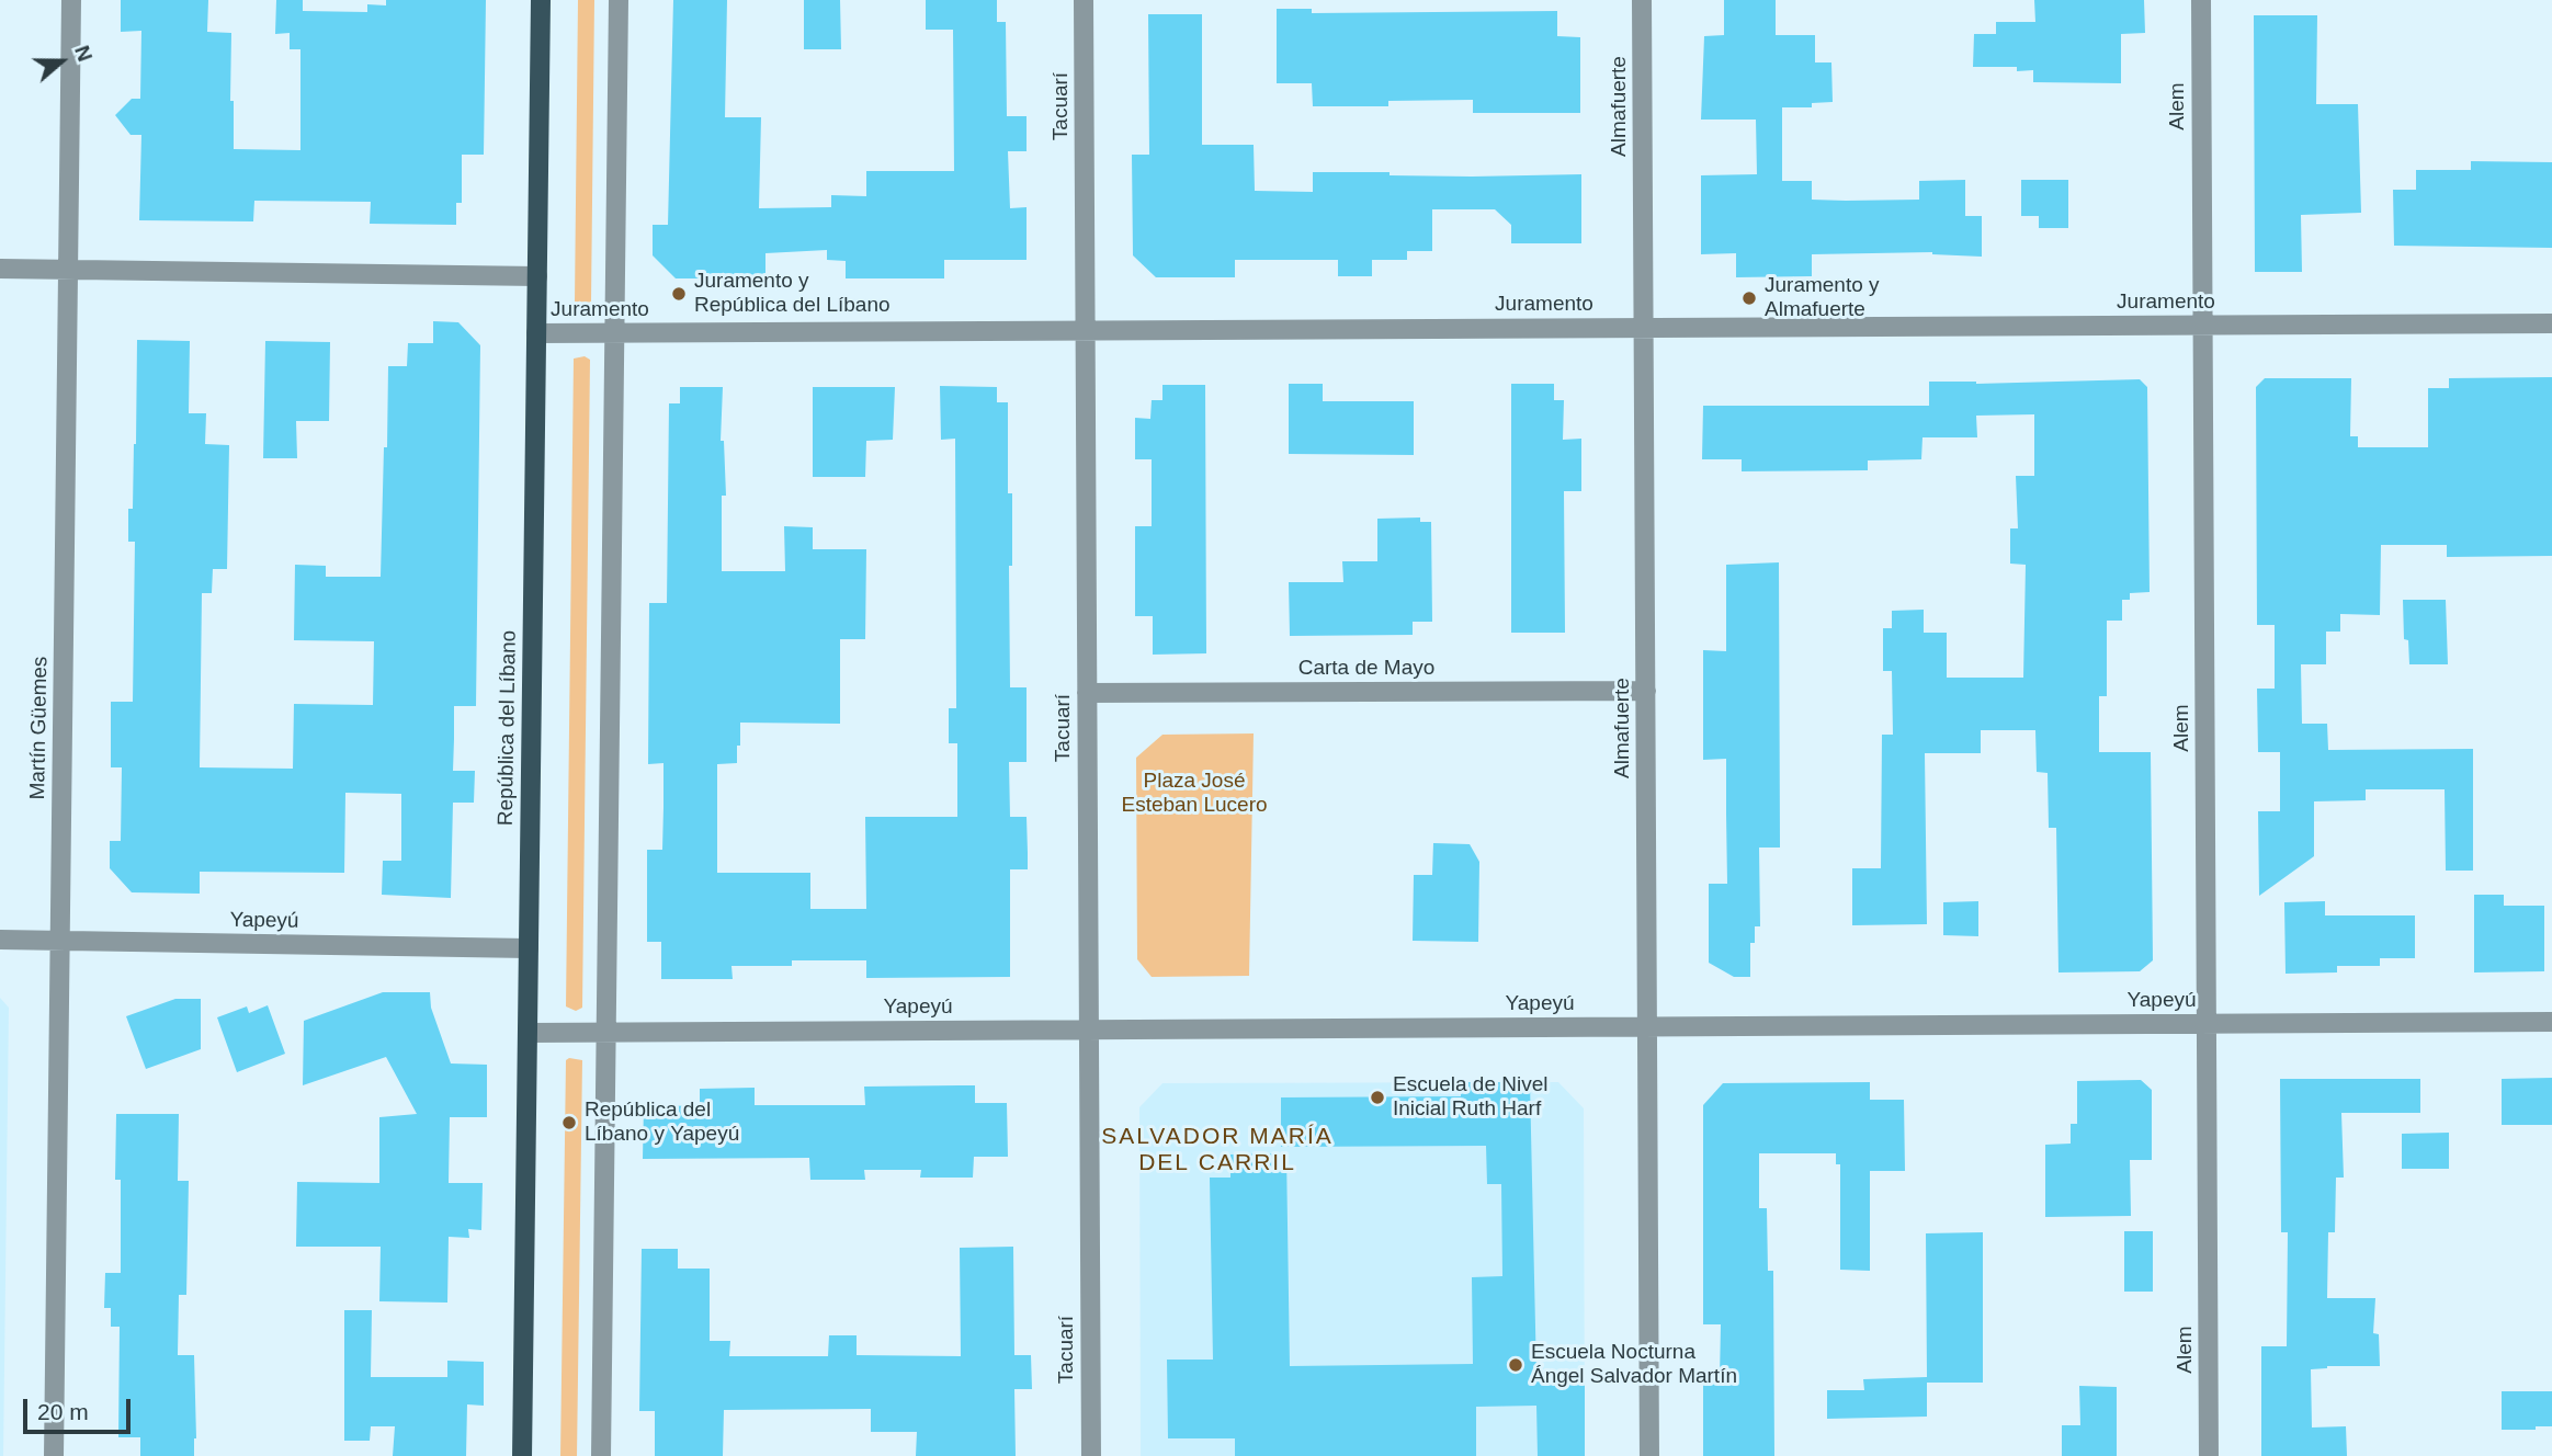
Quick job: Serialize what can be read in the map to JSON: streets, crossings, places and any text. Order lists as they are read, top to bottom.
{
  "streets": {
    "main road": ["República del Líbano"],
    "street": [
      "Tacuarí",
      "Almafuerte",
      "Alem",
      "Juramento",
      "Carta de Mayo",
      "Martín Güemes",
      "Yapeyú"
    ]
  },
  "crossings": [
    ["Tacuarí", "Juramento"],
    ["Tacuarí", "Carta de Mayo"],
    ["Tacuarí", "Yapeyú"],
    ["Almafuerte", "Juramento"],
    ["Almafuerte", "Carta de Mayo"],
    ["Almafuerte", "Yapeyú"],
    ["Alem", "Juramento"],
    ["Alem", "Yapeyú"],
    ["Juramento", "Martín Güemes"],
    ["Juramento", "República del Líbano"],
    ["Martín Güemes", "Yapeyú"],
    ["República del Líbano", "Yapeyú"]
  ],
  "districts": ["SALVADOR MARÍA DEL CARRIL"],
  "parks": ["Plaza José Esteban Lucero"],
  "places": [
    "Juramento y República del Líbano",
    "Juramento y Almafuerte",
    "Escuela de Nivel Inicial Ruth Harf",
    "República del Líbano y Yapeyú",
    "Escuela Nocturna Ángel Salvador Martín"
  ],
  "scale_bar": "20 m",
  "north": "right"
}
